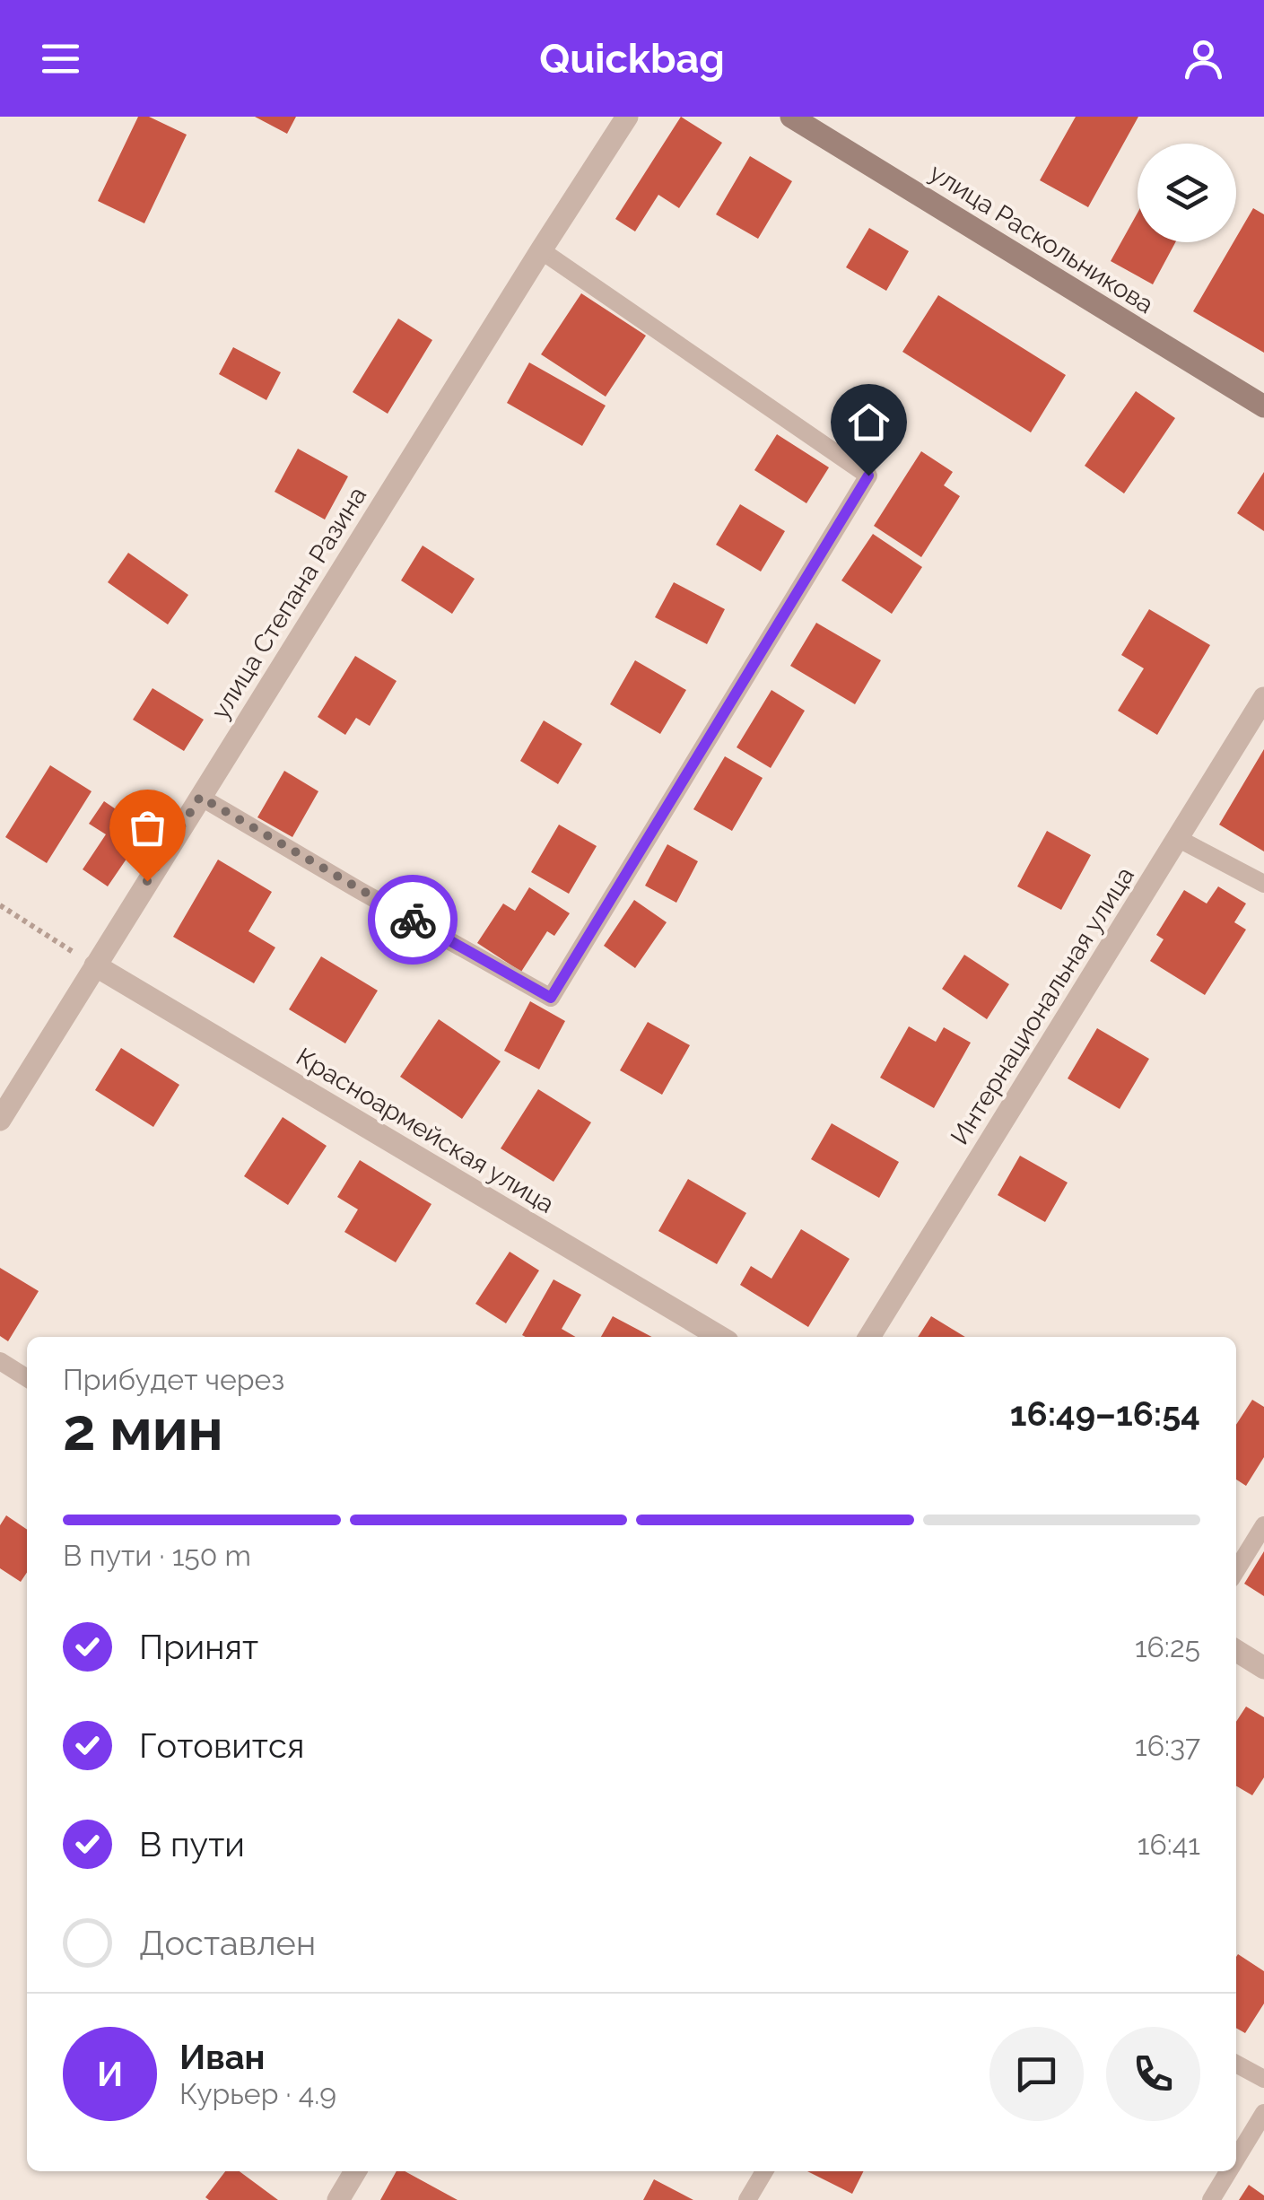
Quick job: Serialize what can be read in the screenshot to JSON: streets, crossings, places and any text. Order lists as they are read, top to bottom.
{
  "streets": {
    "main road": ["улица Раскольникова"],
    "street": ["улица Степана Разина", "Интернациональная улица", "Красноармейская улица"]
  },
  "crossings": [
    ["улица Степана Разина", "Красноармейская улица"]
  ],
  "page": {
    "header": "Quickbag",
    "heading": ["2 мин", "Прибудет через", "16:49–16:54"],
    "panel": ["Иван", "Курьер · 4.9"],
    "bar": "В пути · 150 m",
    "list": [
      ["Принят", "16:25"],
      ["Готовится", "16:37"],
      ["В пути", "16:41"],
      "Доставлен"
    ],
    "round": "И"
  }
}
